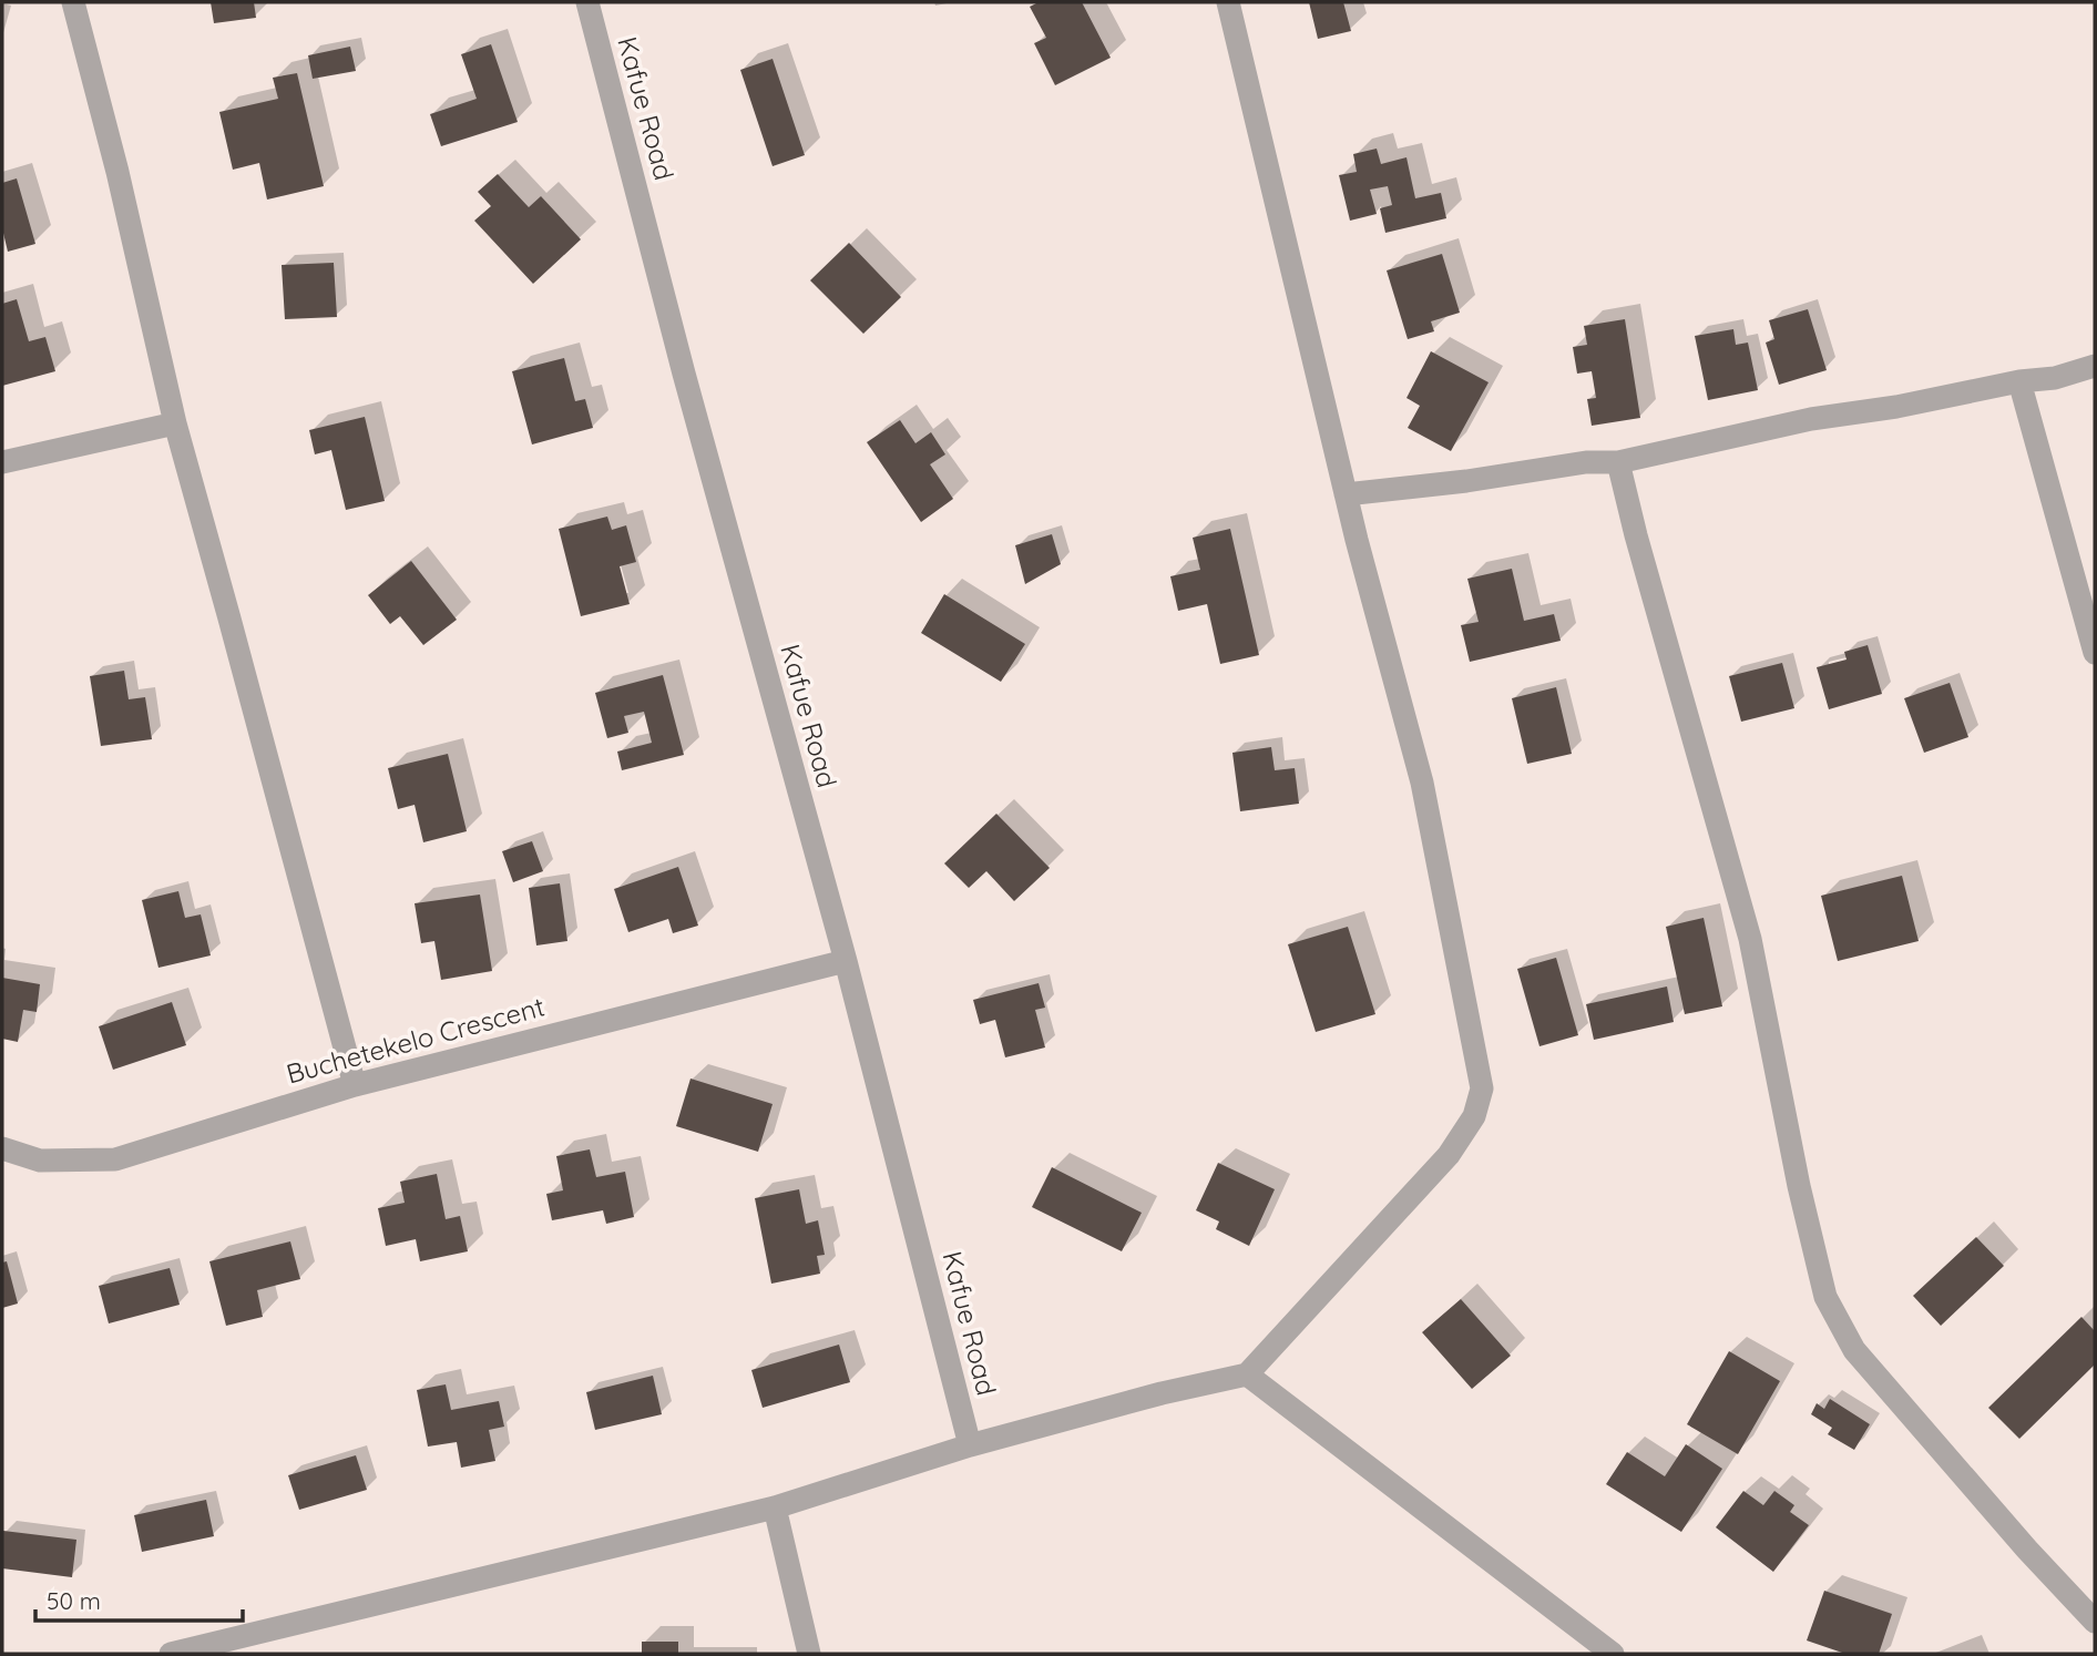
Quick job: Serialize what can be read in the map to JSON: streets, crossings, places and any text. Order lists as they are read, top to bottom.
{
  "streets": {
    "street": ["Kafue Road", "Buchetekelo Crescent"]
  },
  "crossings": [
    ["Kafue Road", "Buchetekelo Crescent"]
  ],
  "scale_bar": "50 m"
}
